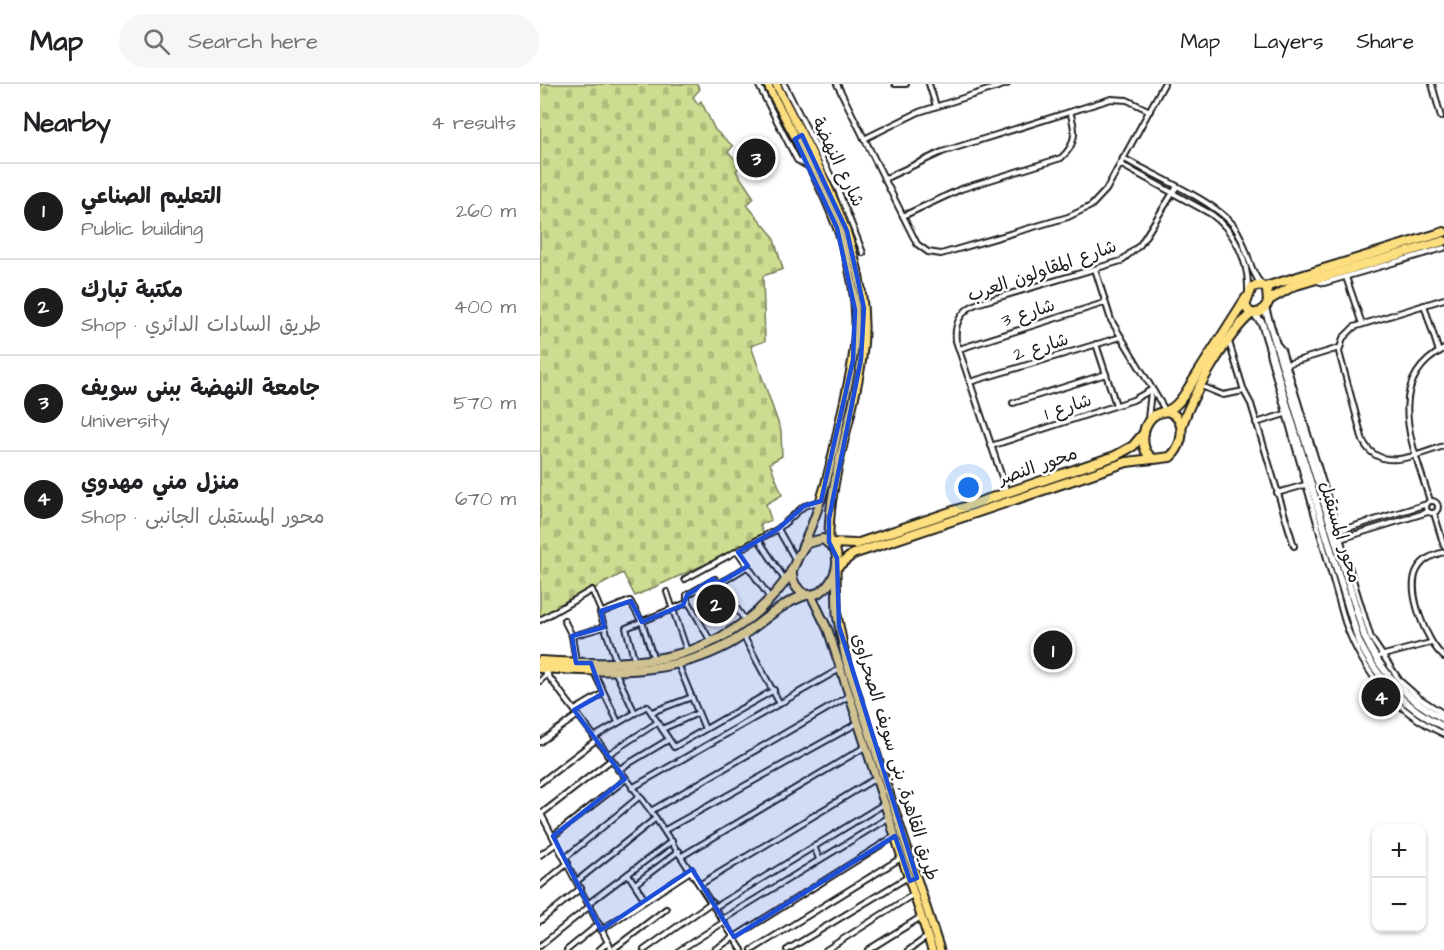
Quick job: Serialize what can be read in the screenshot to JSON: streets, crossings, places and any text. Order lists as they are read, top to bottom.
{
  "streets": {
    "highway": ["محور النصر"],
    "main road": ["طريق القاهرة, بنى سويف الصحراوى"],
    "street": [
      "شارع النهضة",
      "شارع المقاولون العرب",
      "شارع 3",
      "شارع 2",
      "شارع 1",
      "محور المستقبل"
    ]
  },
  "crossings": [
    ["شارع المقاولون العرب", "شارع 3"],
    ["شارع المقاولون العرب", "شارع 2"],
    ["شارع المقاولون العرب", "شارع 1"],
    ["شارع المقاولون العرب", "محور النصر"],
    ["محور النصر", "طريق القاهرة, بنى سويف الصحراوى"]
  ],
  "page": {
    "header": "Map",
    "search": "Search here",
    "nav": ["Map", "Layers", "Share"],
    "heading": ["Nearby", "4 results"],
    "pins": [
      "3",
      "2",
      "1",
      "4"
    ],
    "list": [
      {
        "mark": "1",
        "name": "التعليم الصناعي",
        "note": "Public building",
        "value": "260 m"
      },
      {
        "mark": "2",
        "name": "مكتبة تبارك",
        "note": "Shop · طريق السادات الدائري",
        "value": "400 m"
      },
      {
        "mark": "3",
        "name": "جامعة النهضة ببنى سويف",
        "note": "University",
        "value": "570 m"
      },
      {
        "mark": "4",
        "name": "منزل مني مهدوي",
        "note": "Shop · محور المستقبل الجانبى",
        "value": "670 m"
      }
    ],
    "map_buttons": ["+", "−"]
  }
}
